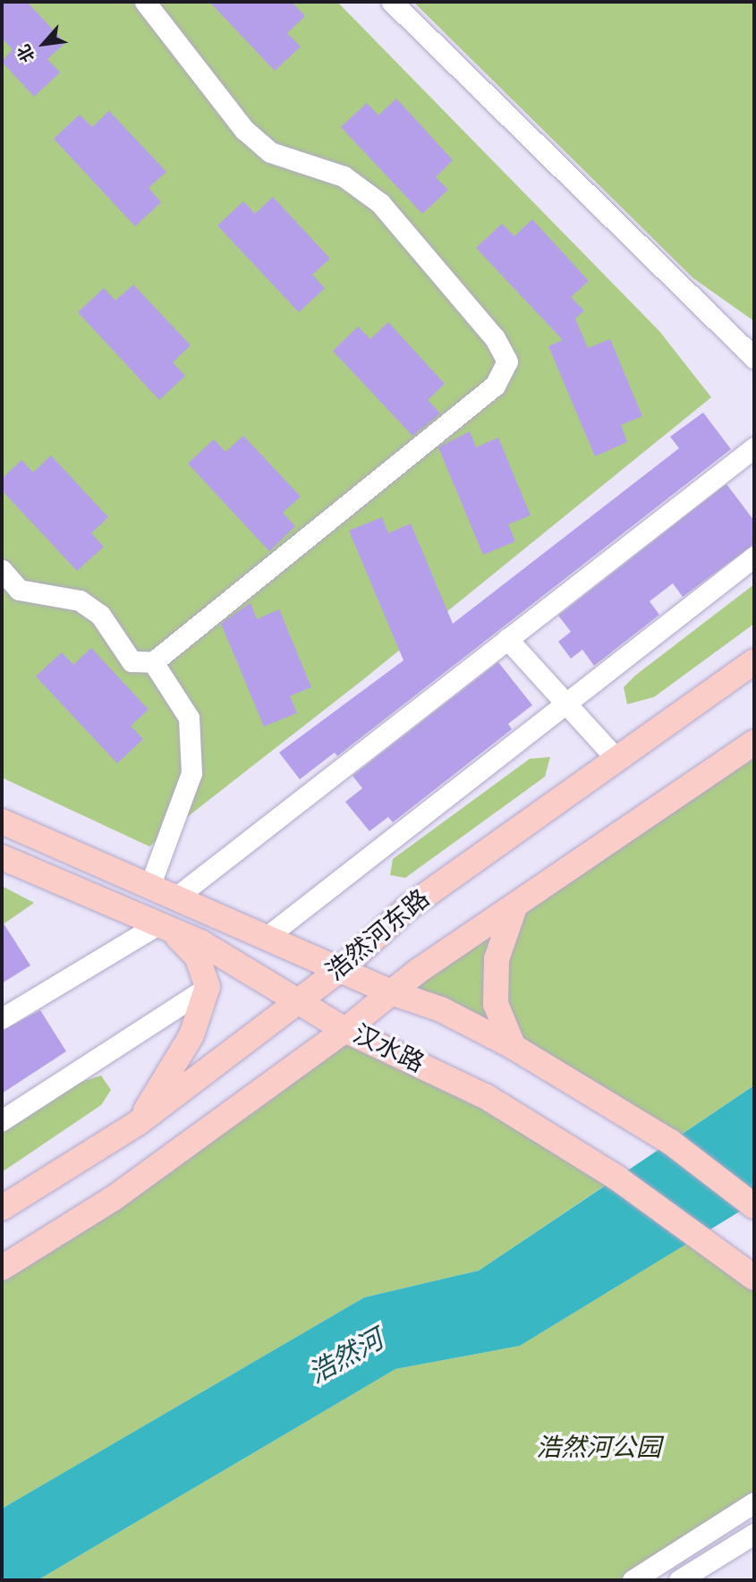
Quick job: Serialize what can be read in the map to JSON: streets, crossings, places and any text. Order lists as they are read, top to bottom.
{
  "streets": {
    "main road": ["浩然河东路", "汉水路"]
  },
  "crossings": [
    ["浩然河东路", "汉水路"]
  ],
  "water": ["浩然河"],
  "parks": ["浩然河公园"],
  "north": "bottom left"
}
